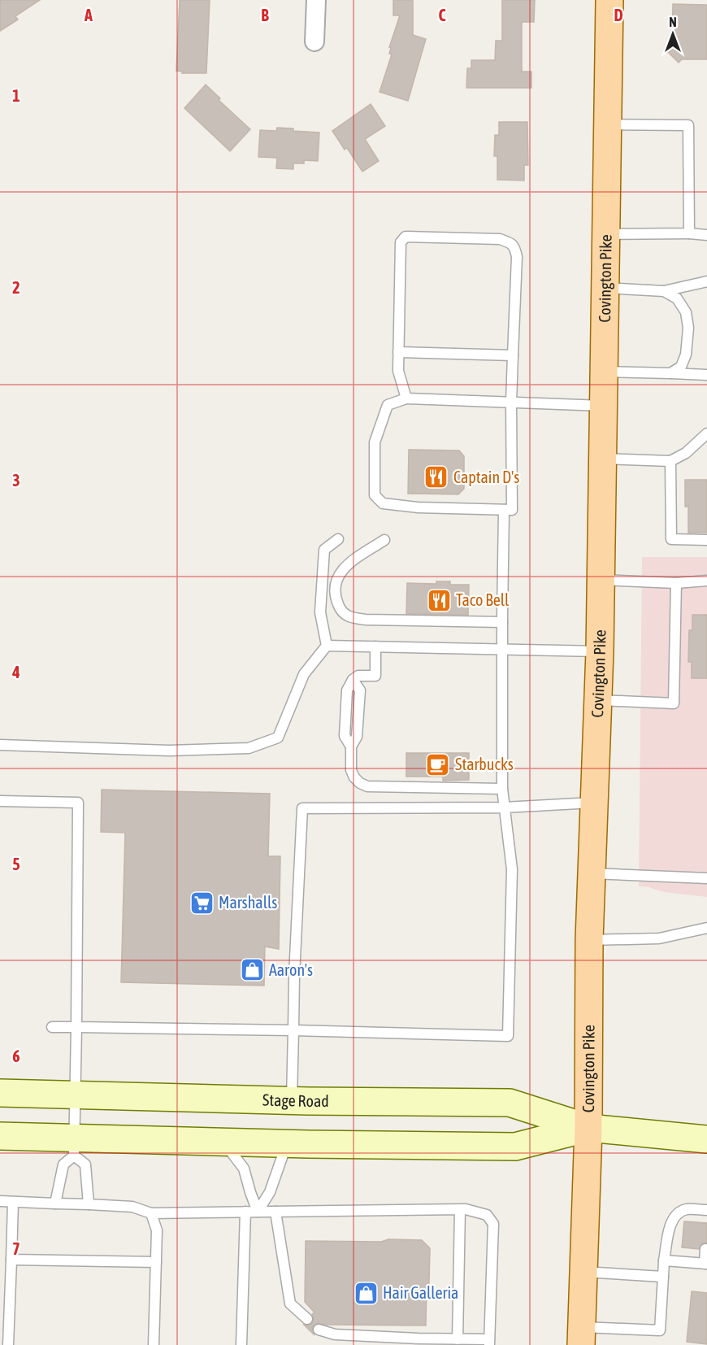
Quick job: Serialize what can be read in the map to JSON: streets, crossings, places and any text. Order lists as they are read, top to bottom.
{
  "streets": {
    "main road": ["Covington Pike", "Stage Road"]
  },
  "crossings": [
    ["Covington Pike", "Stage Road"]
  ],
  "places": {
    "restaurant": ["Captain D's", "Taco Bell"],
    "cafe": ["Starbucks"],
    "supermarket": ["Marshalls"],
    "shop": ["Aaron's", "Hair Galleria"]
  },
  "north": "top",
  "grid": {
    "columns": [
      "A",
      "B",
      "C",
      "D"
    ],
    "rows": [
      "1",
      "2",
      "3",
      "4",
      "5",
      "6",
      "7"
    ]
  }
}
